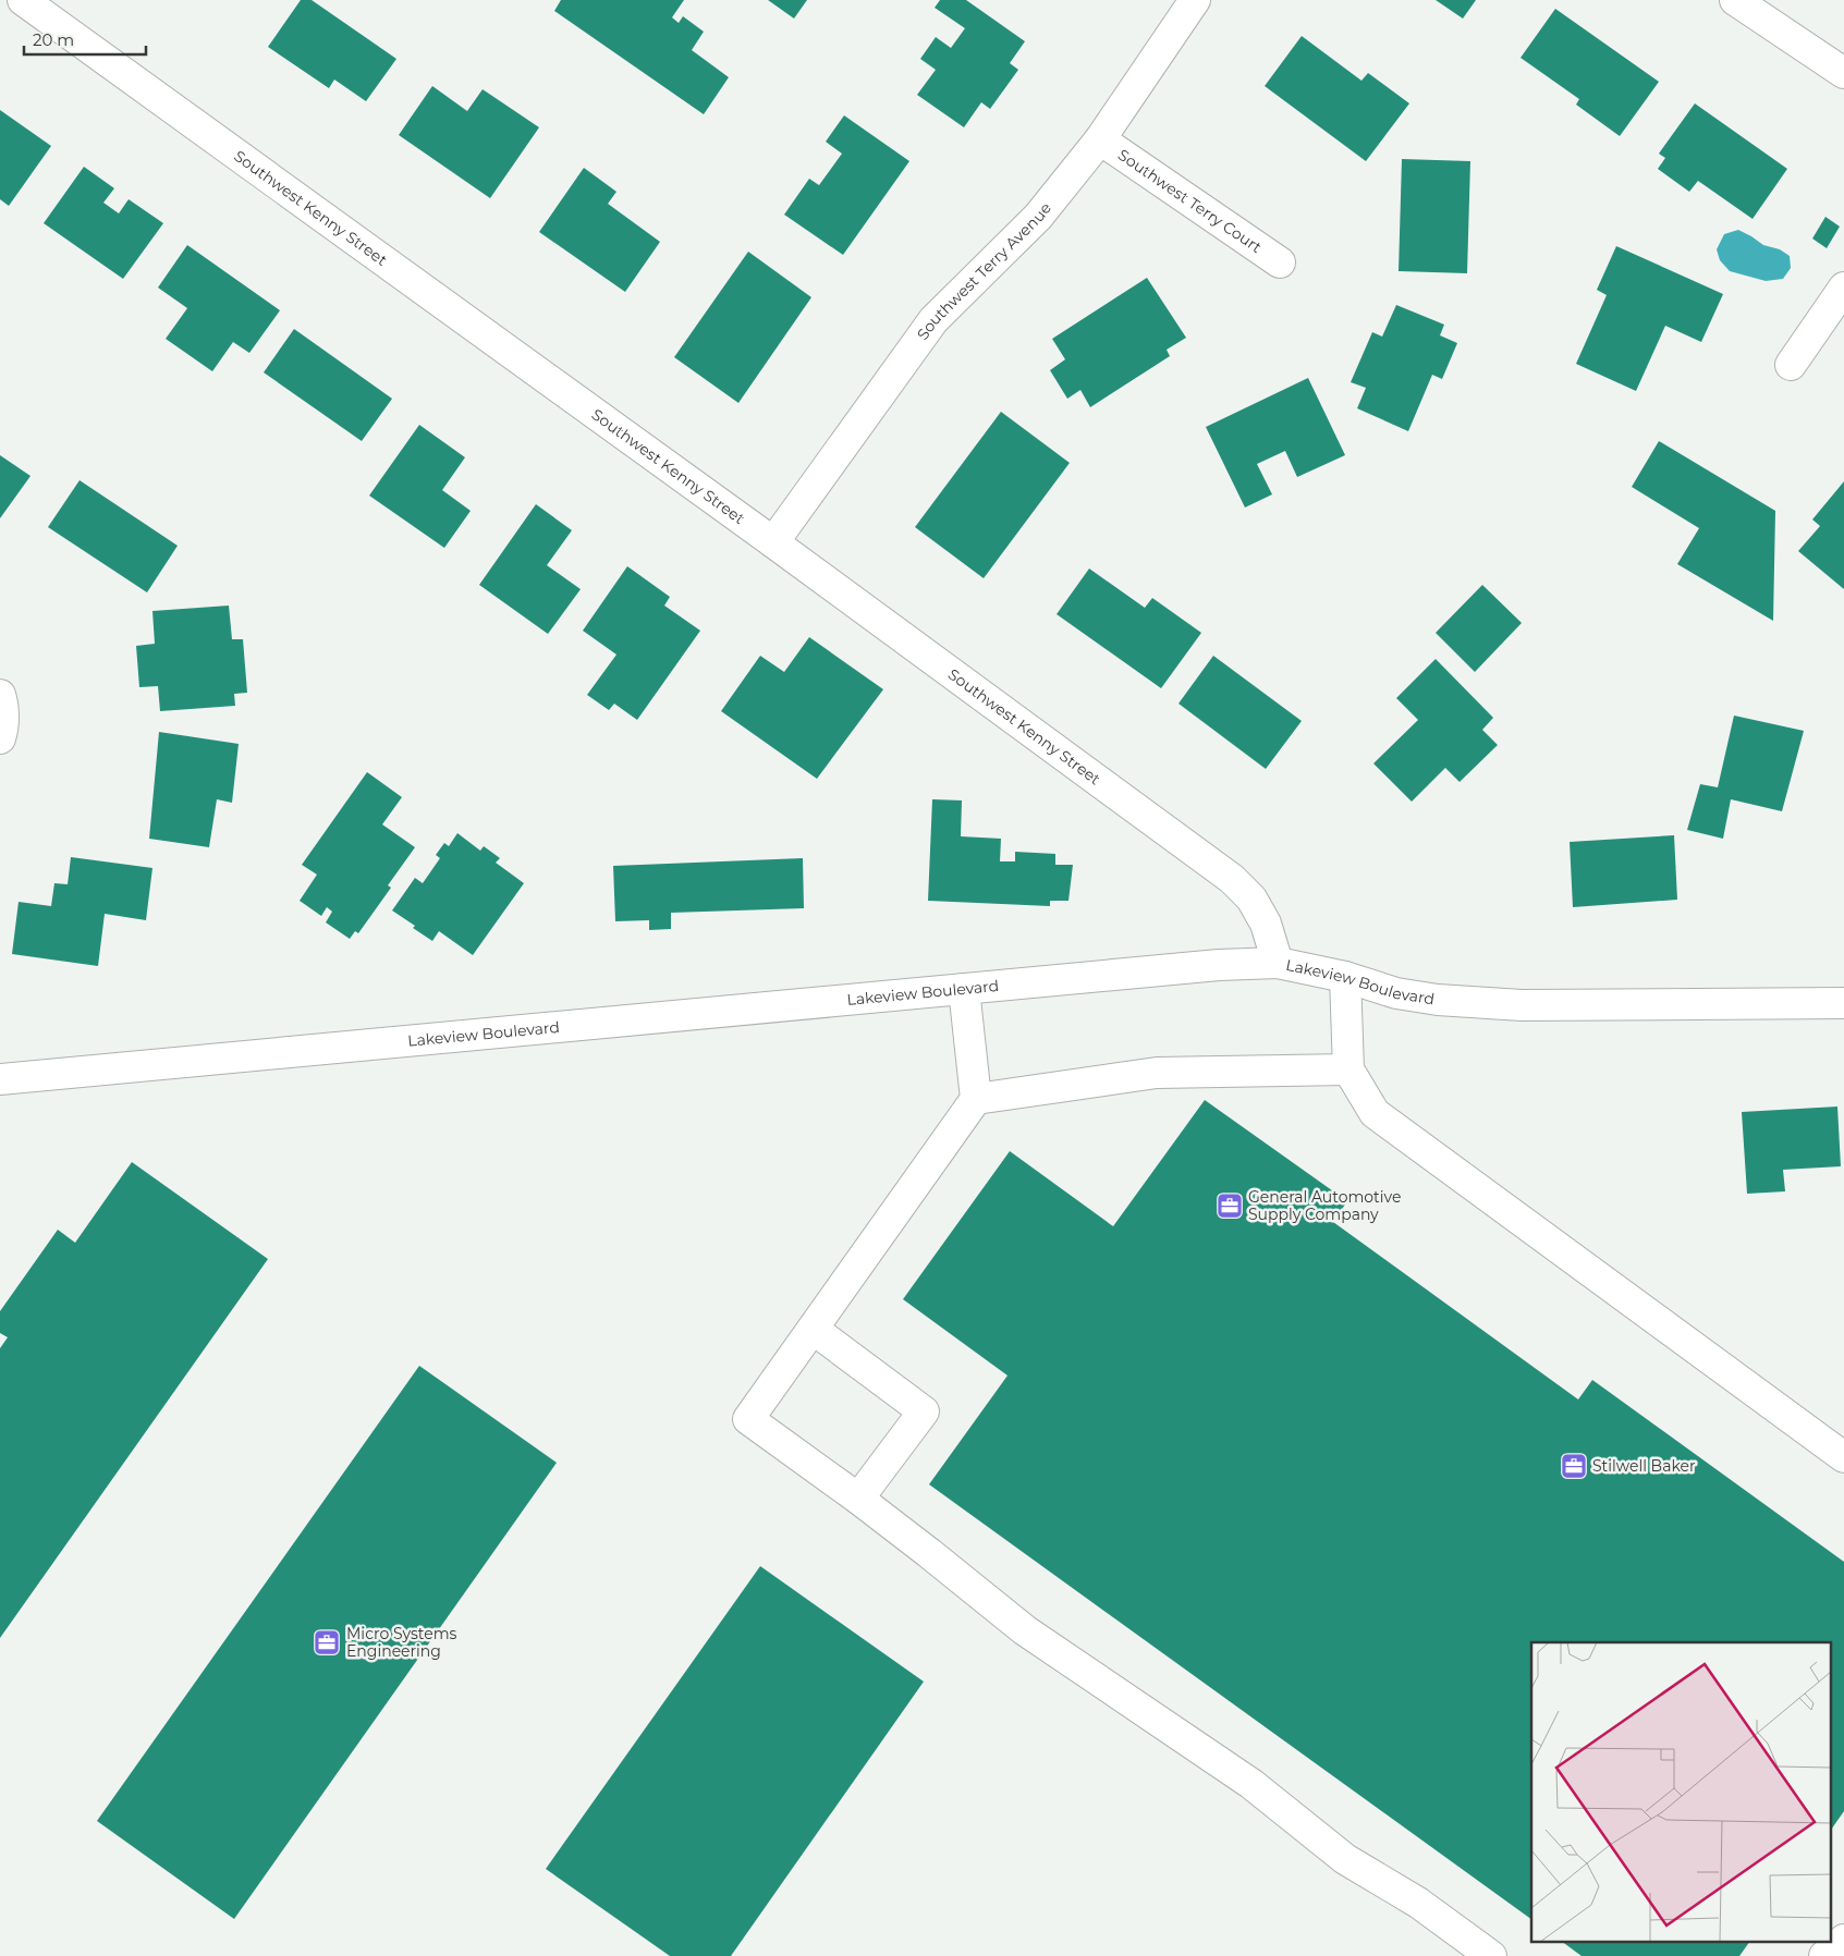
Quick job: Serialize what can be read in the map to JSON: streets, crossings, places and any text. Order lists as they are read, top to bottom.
{
  "streets": {
    "street": [
      "Southwest Terry Court",
      "Southwest Kenny Street",
      "Southwest Terry Avenue",
      "Lakeview Boulevard"
    ]
  },
  "crossings": [
    ["Southwest Terry Court", "Southwest Terry Avenue"],
    ["Southwest Kenny Street", "Southwest Terry Avenue"],
    ["Southwest Kenny Street", "Lakeview Boulevard"]
  ],
  "places": {
    "office": ["General Automotive Supply Company", "Stilwell Baker", "Micro Systems Engineering"]
  },
  "scale_bar": "20 m"
}
